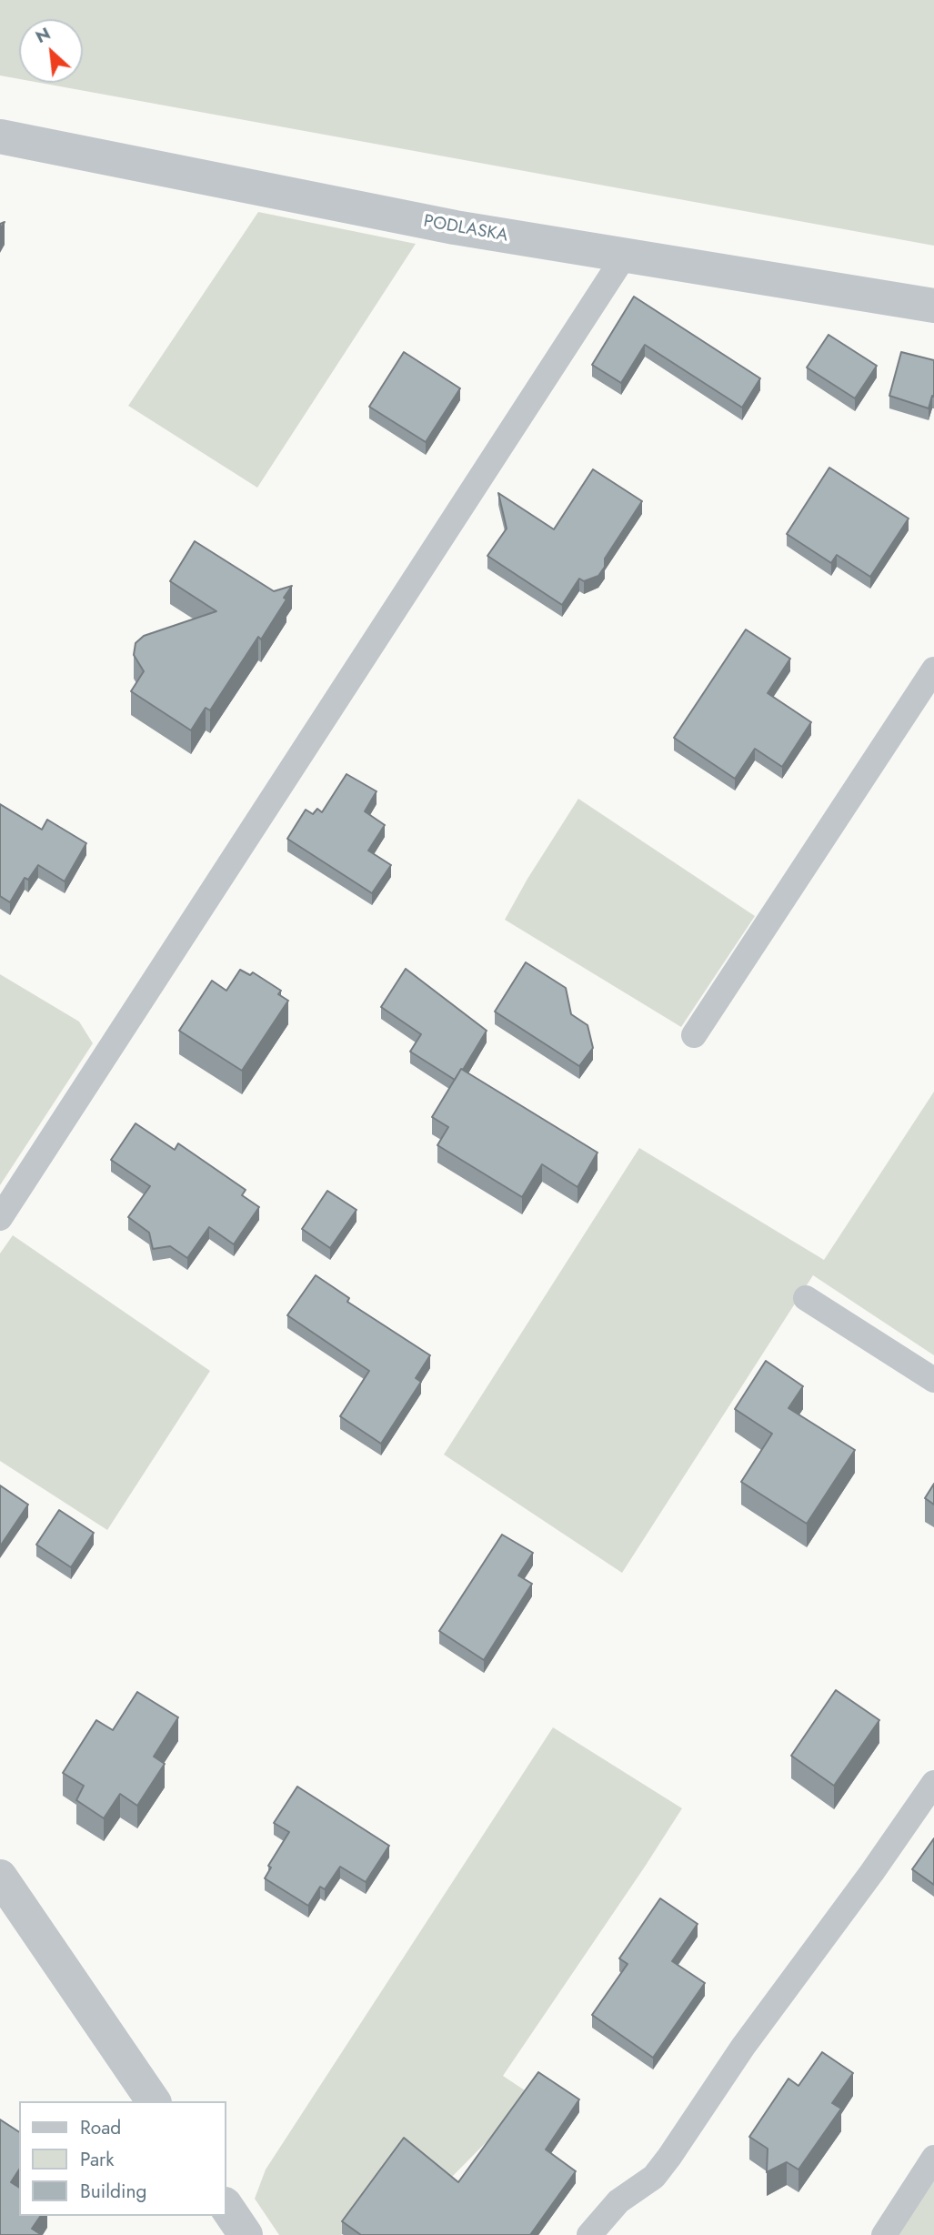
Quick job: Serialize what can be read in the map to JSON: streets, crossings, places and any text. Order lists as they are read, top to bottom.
{
  "streets": {
    "street": ["PODLASKA"]
  },
  "legend": ["Road", "Park", "Building"],
  "north": "top left"
}
